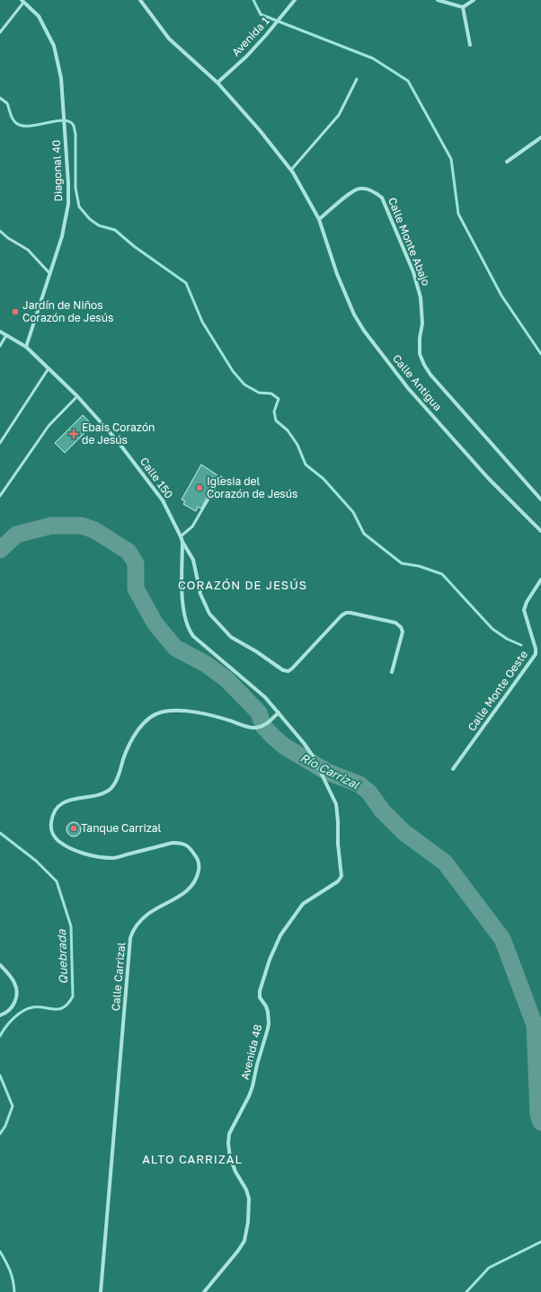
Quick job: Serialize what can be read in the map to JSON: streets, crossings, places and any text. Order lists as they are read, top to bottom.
{
  "streets": {
    "street": [
      "Avenida 1",
      "Diagonal 40",
      "Calle Monte Abajo",
      "Calle Antigua",
      "Calle 150",
      "Calle Monte Oeste",
      "Calle Carrizal",
      "Avenida 48"
    ]
  },
  "crossings": [
    ["Diagonal 40", "Calle 150"],
    ["Calle Monte Abajo", "Calle Antigua"],
    ["Calle 150", "Calle Carrizal"],
    ["Calle 150", "Avenida 48"],
    ["Calle Carrizal", "Avenida 48"]
  ],
  "districts": ["CORAZÓN DE JESÚS", "ALTO CARRIZAL"],
  "water": ["Río Carrizal", "Quebrada"],
  "places": {
    "other": ["Jardín de Niños Corazón de Jesús", "Iglesia del Corazón de Jesús", "Tanque Carrizal"],
    "health": ["Ebais Corazón de Jesús"]
  }
}
